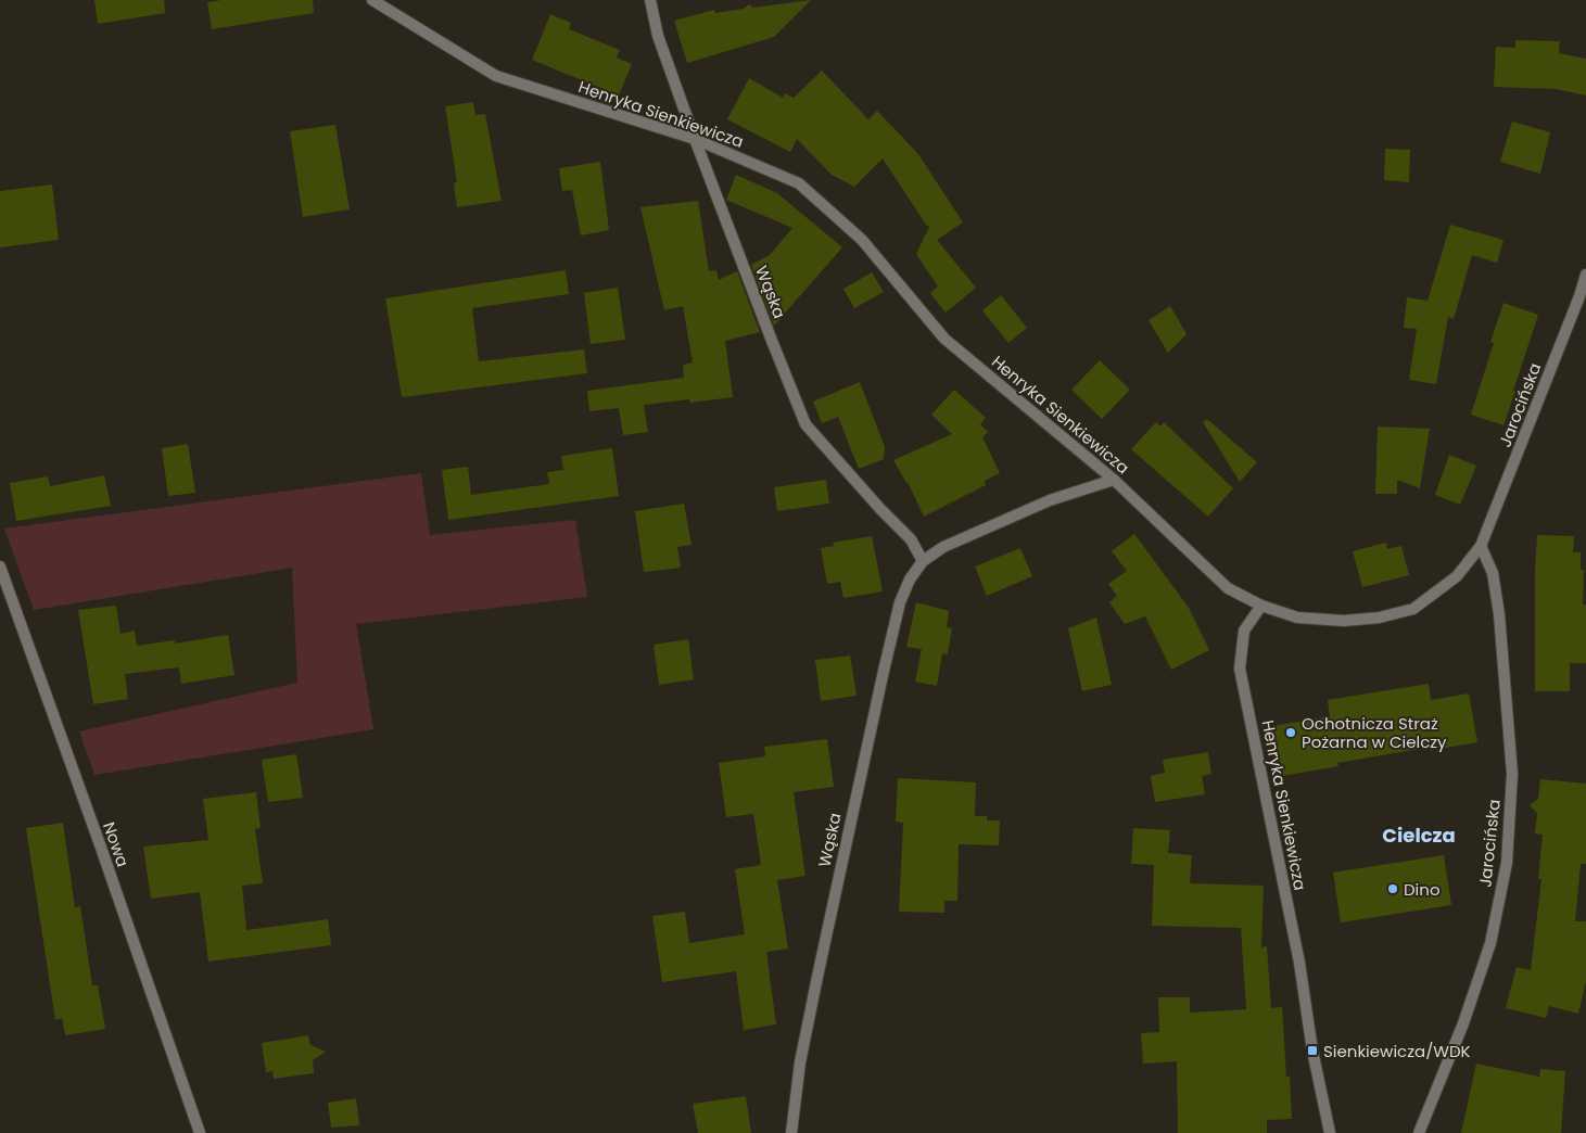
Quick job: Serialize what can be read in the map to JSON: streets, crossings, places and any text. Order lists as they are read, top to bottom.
{
  "streets": {
    "street": [
      "Henryka Sienkiewicza",
      "Wąska",
      "Jarocińska",
      "Nowa"
    ]
  },
  "crossings": [
    ["Henryka Sienkiewicza", "Wąska"],
    ["Henryka Sienkiewicza", "Jarocińska"]
  ],
  "districts": ["Cielcza"],
  "places": {
    "other": ["Ochotnicza Straż Pożarna w Cielczy", "Dino"],
    "transit": ["Sienkiewicza/WDK"]
  }
}
